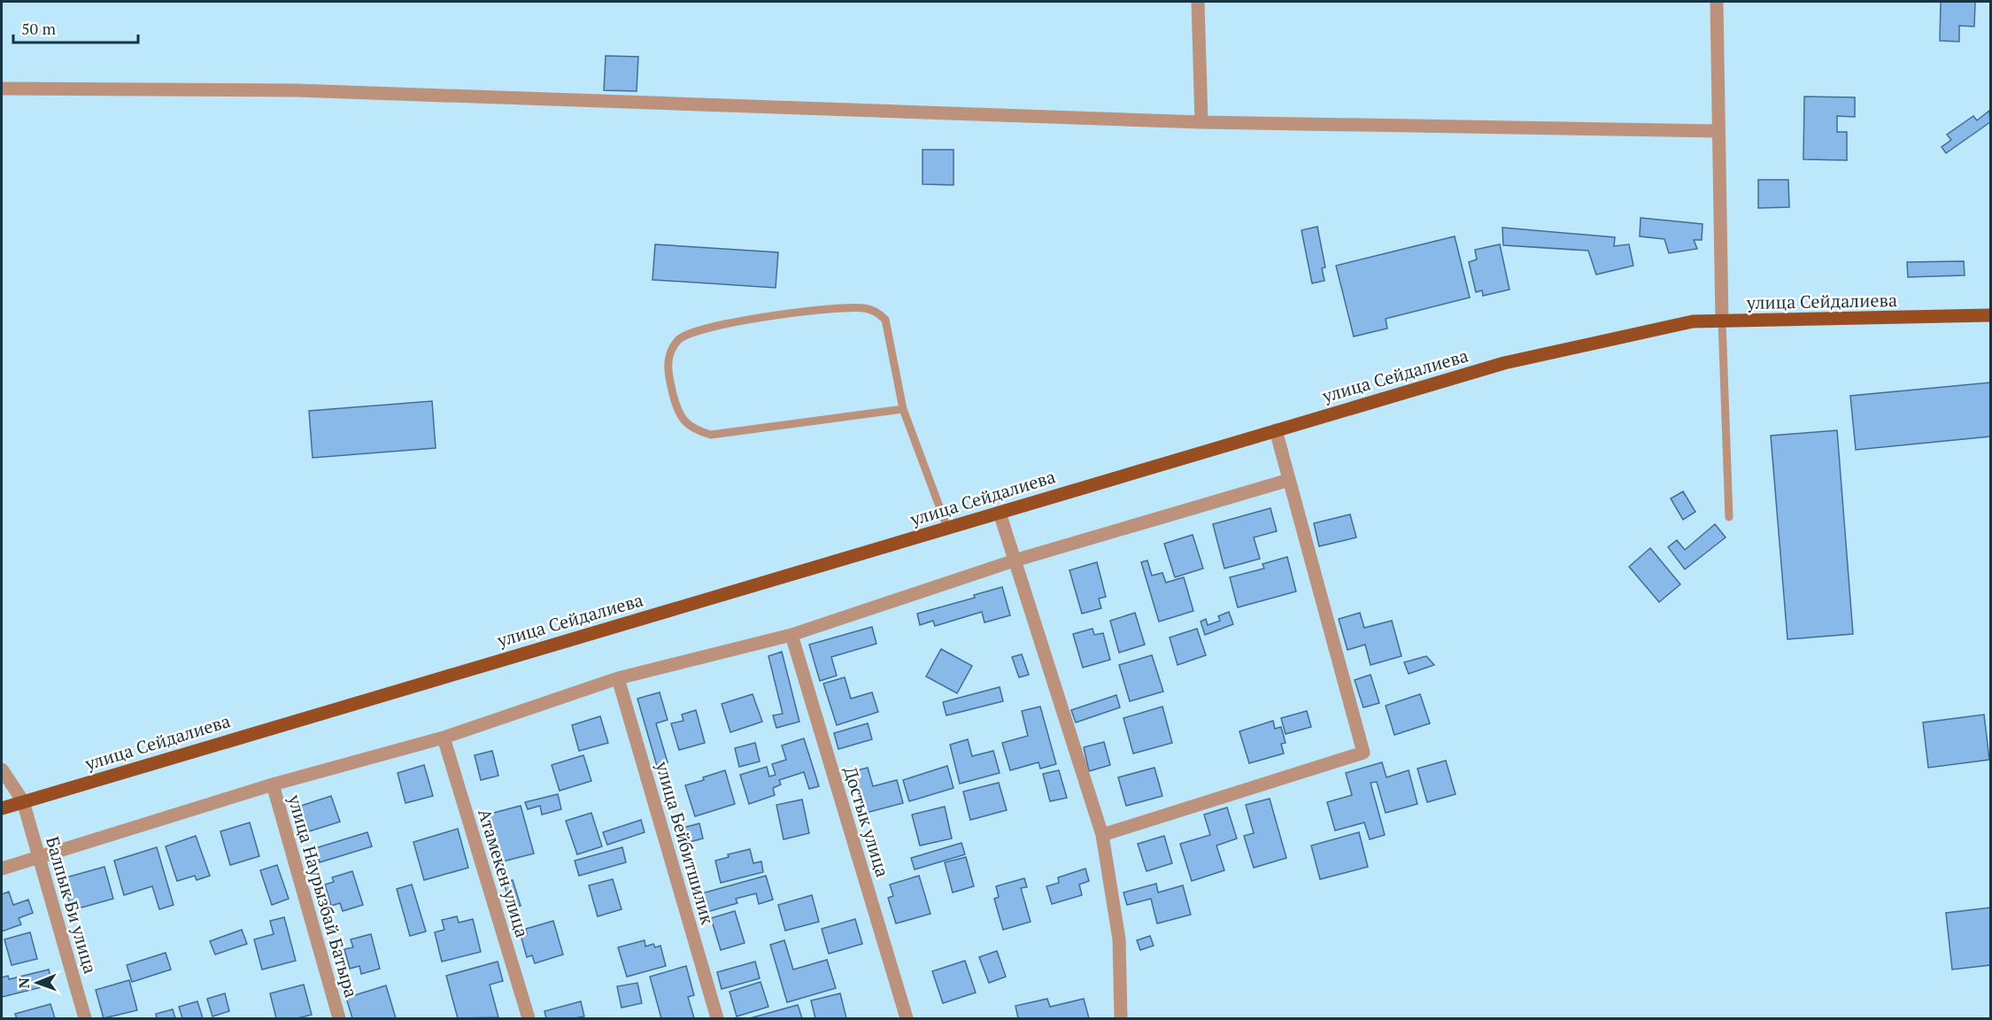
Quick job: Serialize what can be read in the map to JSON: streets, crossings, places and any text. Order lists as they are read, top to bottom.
{
  "streets": {
    "main road": ["улица Сейдалиева"],
    "street": [
      "Достык улица",
      "улица Бейбитшилик",
      "Атамекен улица",
      "улица Наурызбай Батыра",
      "Балпык Би улица"
    ]
  },
  "crossings": [
    ["улица Сейдалиева", "Балпык Би улица"]
  ],
  "scale_bar": "50 m",
  "north": "left"
}
